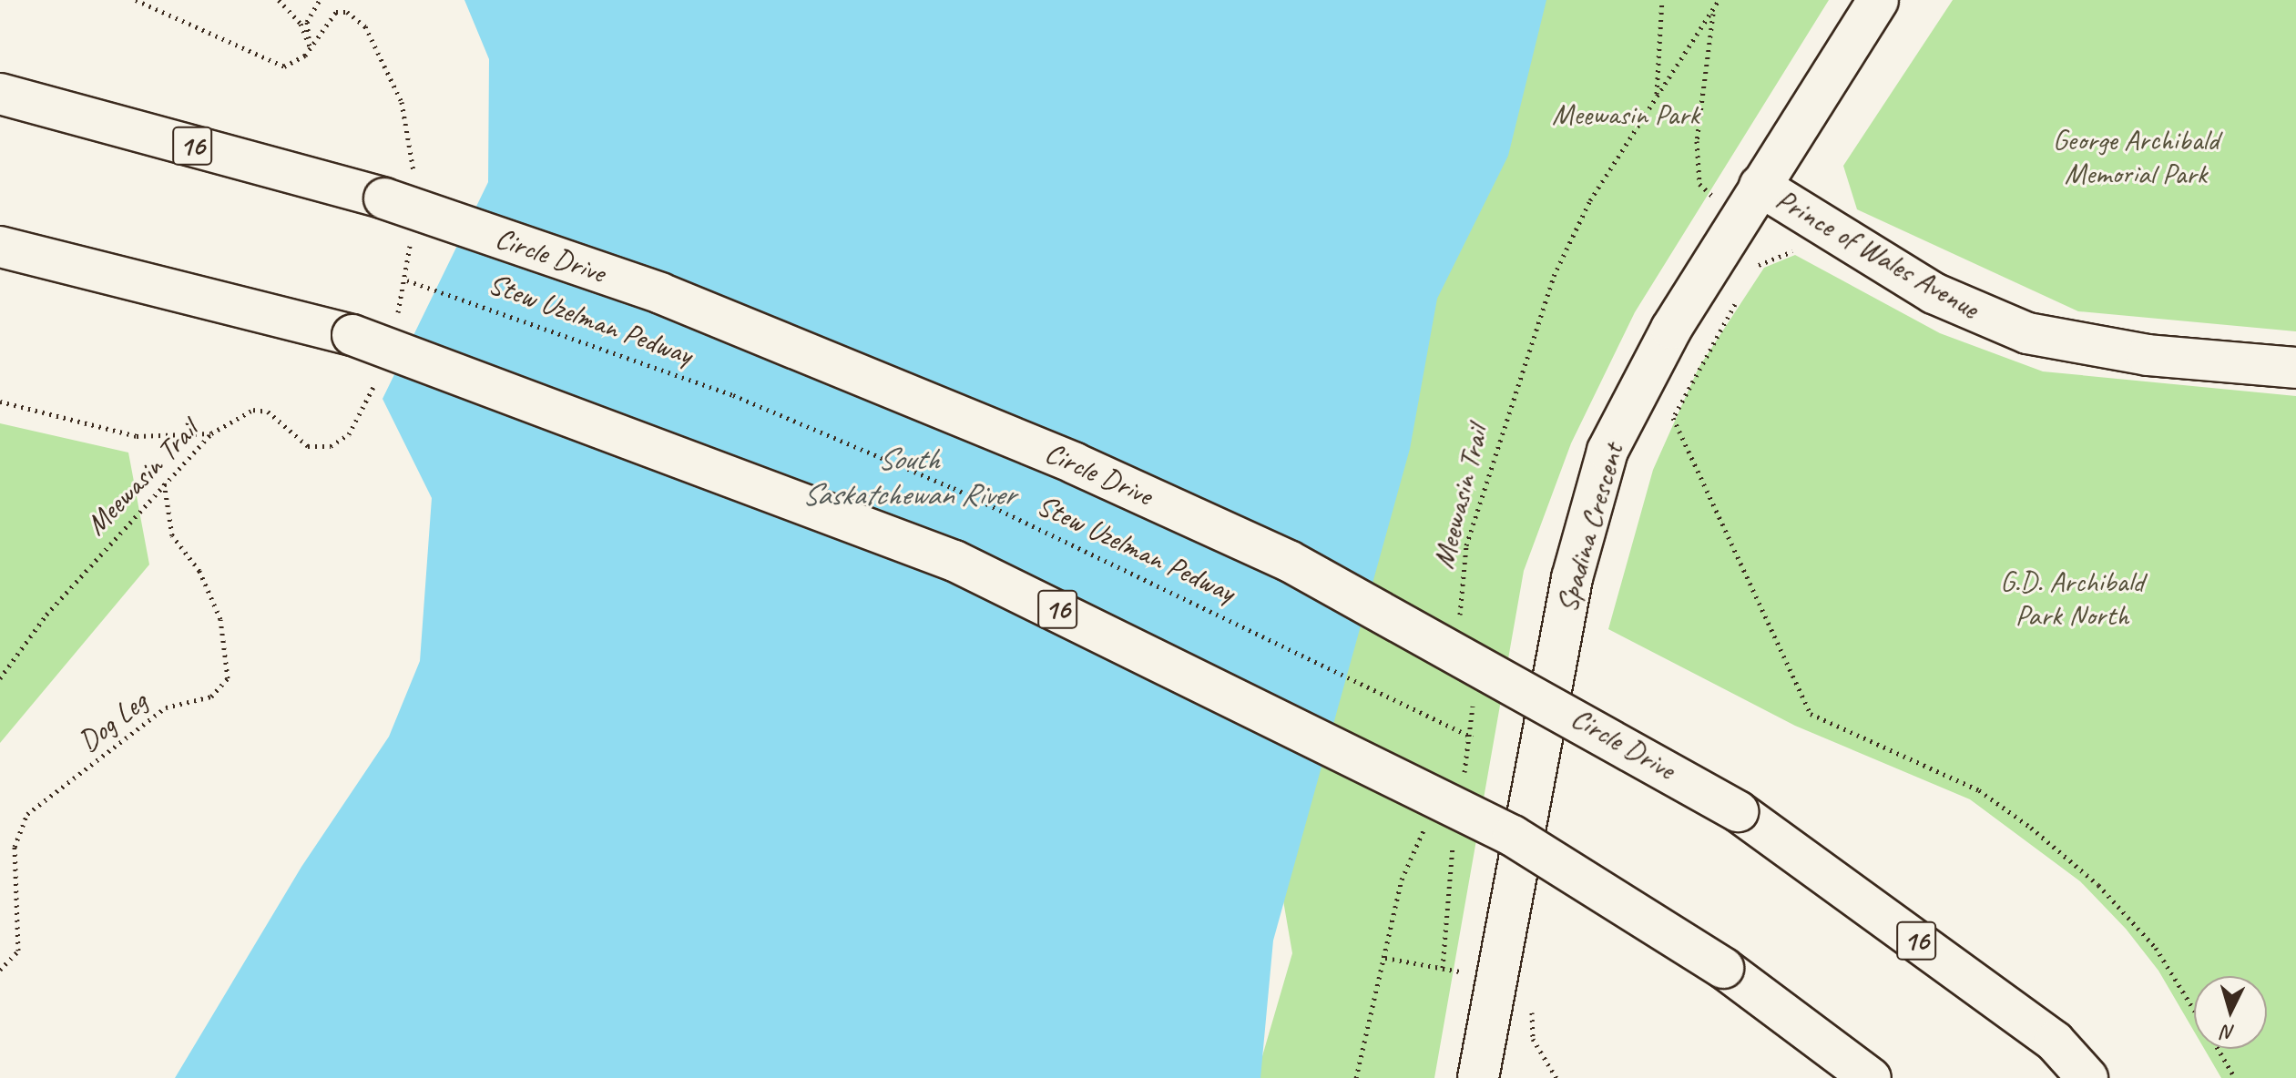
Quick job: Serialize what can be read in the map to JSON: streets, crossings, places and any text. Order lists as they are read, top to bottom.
{
  "streets": {
    "main road": [
      "16",
      "Prince of Wales Avenue",
      "Circle Drive",
      "Spadina Crescent"
    ],
    "path": ["Stew Uzelman Pedway", "Meewasin Trail", "Dog Leg"]
  },
  "crossings": [
    ["Prince of Wales Avenue", "Spadina Crescent"],
    ["Meewasin Trail", "Dog Leg"]
  ],
  "water": ["South Saskatchewan River"],
  "parks": ["Meewasin Park", "George Archibald Memorial Park", "G.D. Archibald Park North"],
  "north": "bottom"
}
